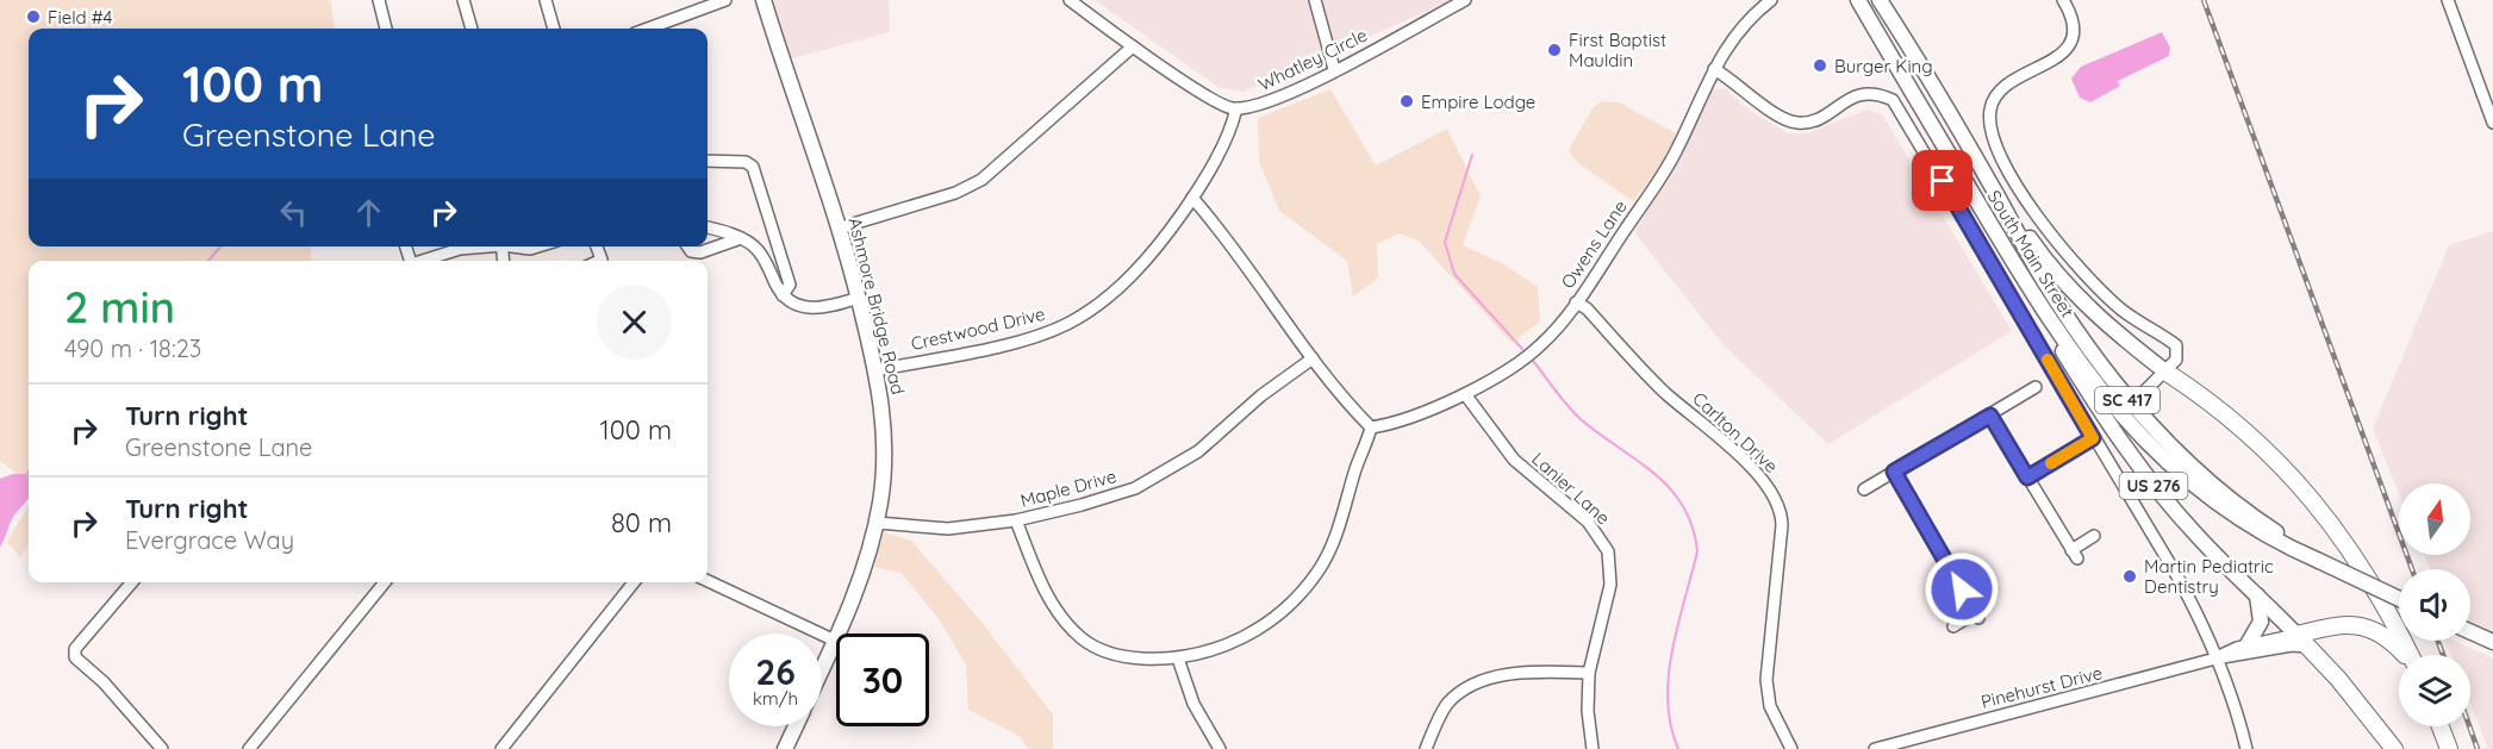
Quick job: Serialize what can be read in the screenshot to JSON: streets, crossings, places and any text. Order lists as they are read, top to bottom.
{
  "streets": {
    "highway": ["US 276"],
    "main road": ["South Main Street", "Ashmore Bridge Road", "SC 417"],
    "street": [
      "Whatley Circle",
      "Owens Lane",
      "Crestwood Drive",
      "Carlton Drive",
      "Maple Drive",
      "Lanier Lane",
      "Pinehurst Drive"
    ]
  },
  "crossings": [
    ["Whatley Circle", "Crestwood Drive"],
    ["Owens Lane", "Carlton Drive"],
    ["Owens Lane", "Lanier Lane"],
    ["South Main Street", "US 276"],
    ["Ashmore Bridge Road", "Crestwood Drive"],
    ["Ashmore Bridge Road", "Maple Drive"],
    ["US 276", "Pinehurst Drive"]
  ],
  "places": [
    "Field #4",
    "First Baptist Mauldin",
    "Burger King",
    "Empire Lodge",
    "Martin Pediatric Dentistry"
  ],
  "north": "top",
  "page": {
    "turn": ["100 m", "Greenstone Lane"],
    "heading": ["2 min", "490 m · 18:23"],
    "list": [
      {
        "name": "Turn right",
        "note": "Greenstone Lane",
        "value": "100 m"
      },
      {
        "name": "Turn right",
        "note": "Evergrace Way",
        "value": "80 m"
      }
    ],
    "speed": "26 km/h",
    "limit": "30"
  }
}
